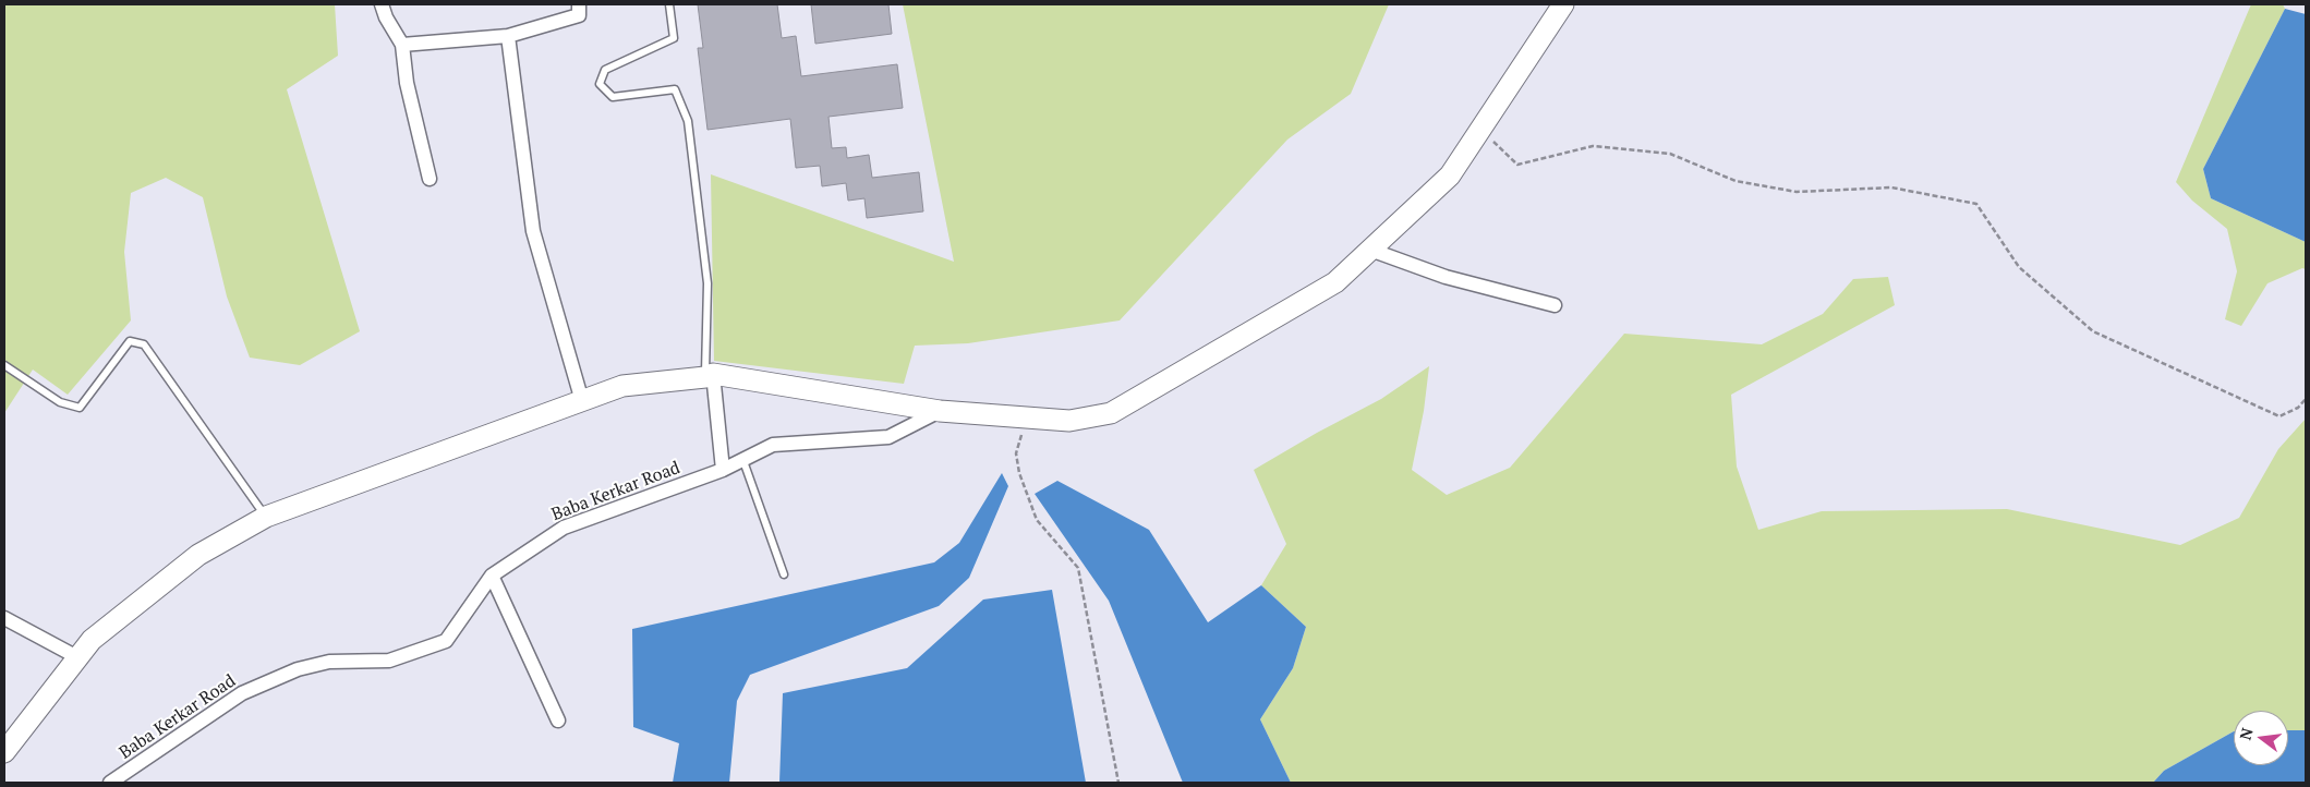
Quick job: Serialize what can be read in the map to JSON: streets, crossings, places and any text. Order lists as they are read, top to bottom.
{
  "streets": {
    "street": ["Baba Kerkar Road"]
  },
  "north": "left"
}
